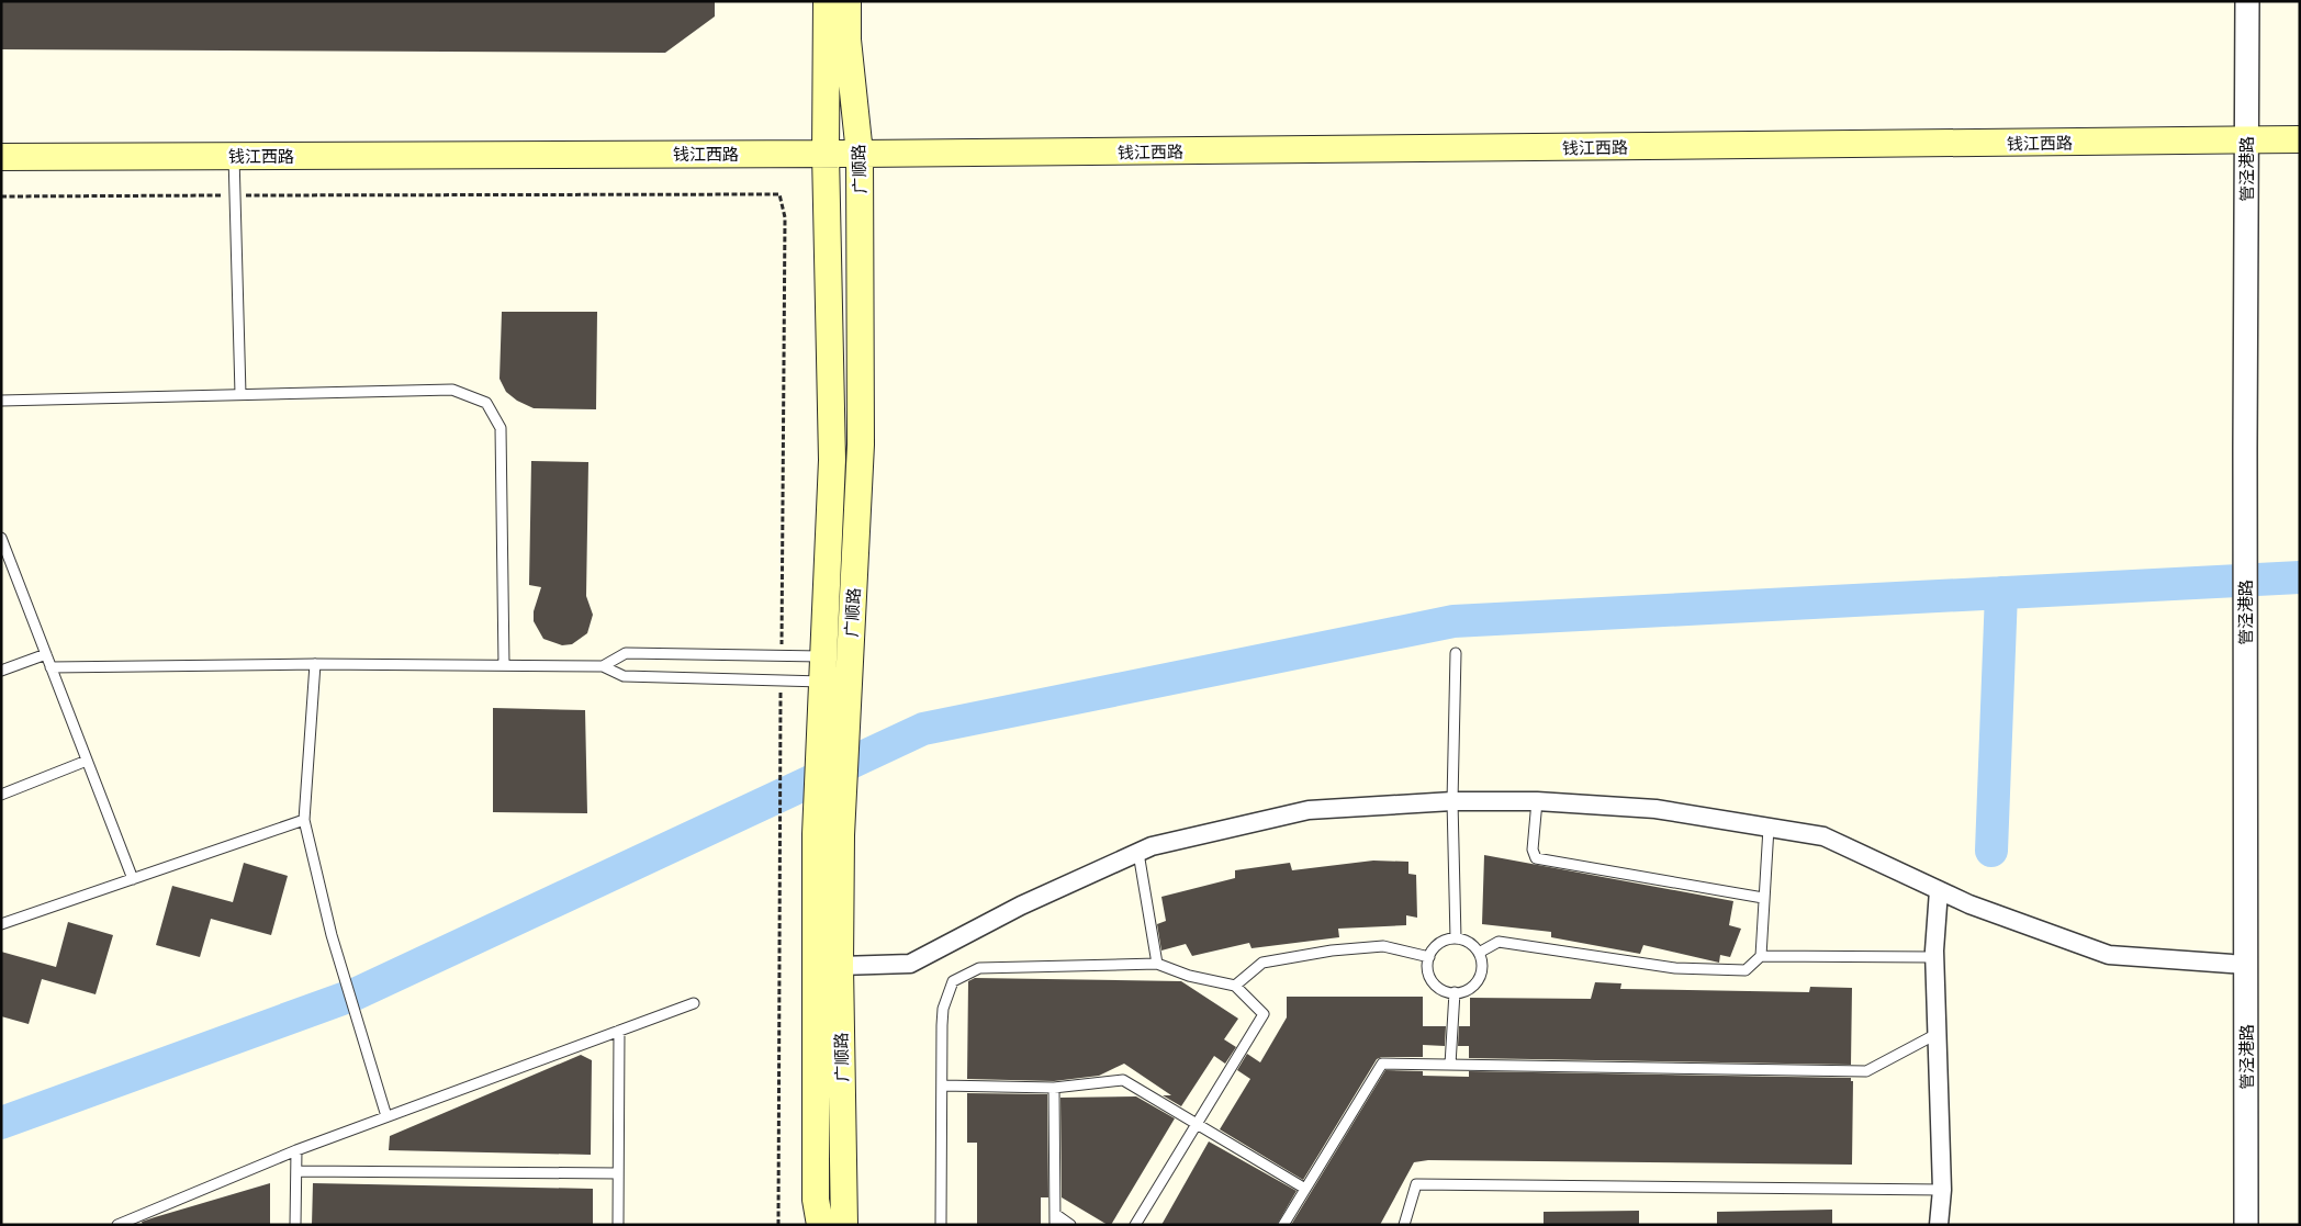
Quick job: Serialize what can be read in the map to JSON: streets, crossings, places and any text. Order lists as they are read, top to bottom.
{
  "streets": {
    "main road": ["钱江西路", "广顺路"],
    "street": ["管泾港路"]
  },
  "crossings": [
    ["钱江西路", "广顺路"],
    ["钱江西路", "管泾港路"]
  ]
}
